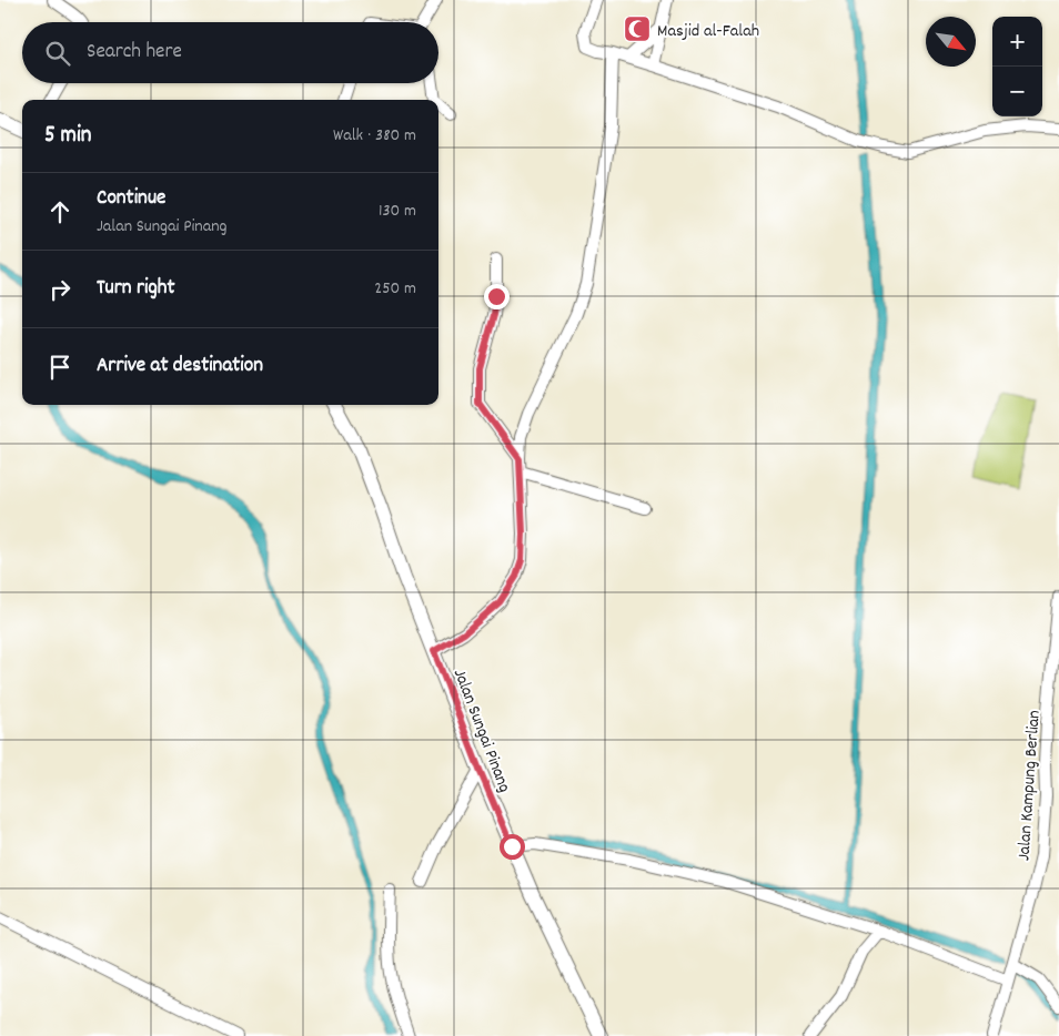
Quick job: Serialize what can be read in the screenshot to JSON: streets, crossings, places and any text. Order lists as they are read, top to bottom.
{
  "streets": {
    "street": ["Jalan Sungai Pinang", "Jalan Kampung Berlian"]
  },
  "places": {
    "mosque": ["Masjid al-Falah"]
  },
  "north": "bottom right",
  "page": {
    "map_buttons": ["+", "−"],
    "search": "Search here",
    "heading": ["5 min", "Walk · 380 m"],
    "list": [
      ["Continue", "Jalan Sungai Pinang", "130 m"],
      ["Turn right", "250 m"],
      "Arrive at destination"
    ]
  }
}
